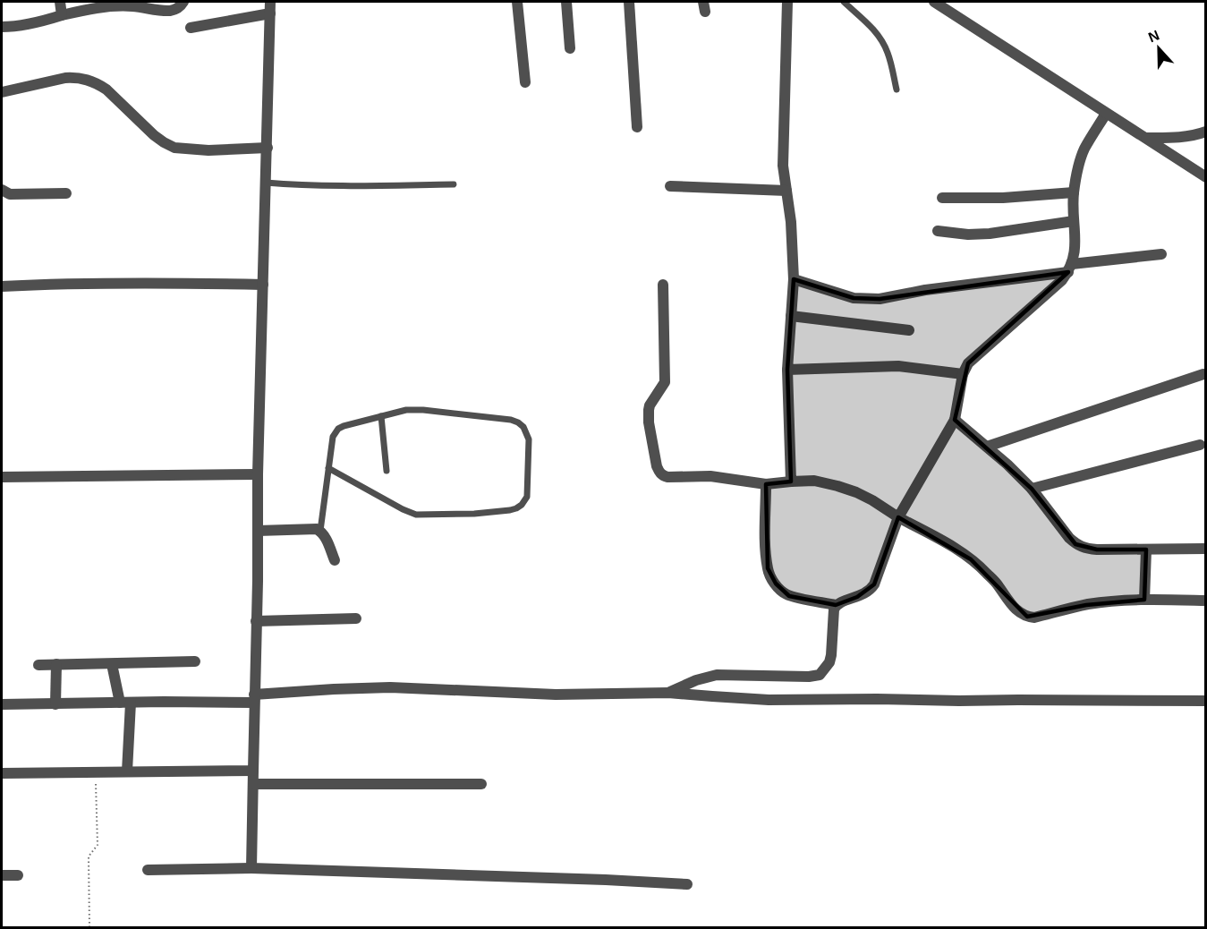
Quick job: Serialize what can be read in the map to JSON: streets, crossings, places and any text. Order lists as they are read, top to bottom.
{
  "north": "top"
}
